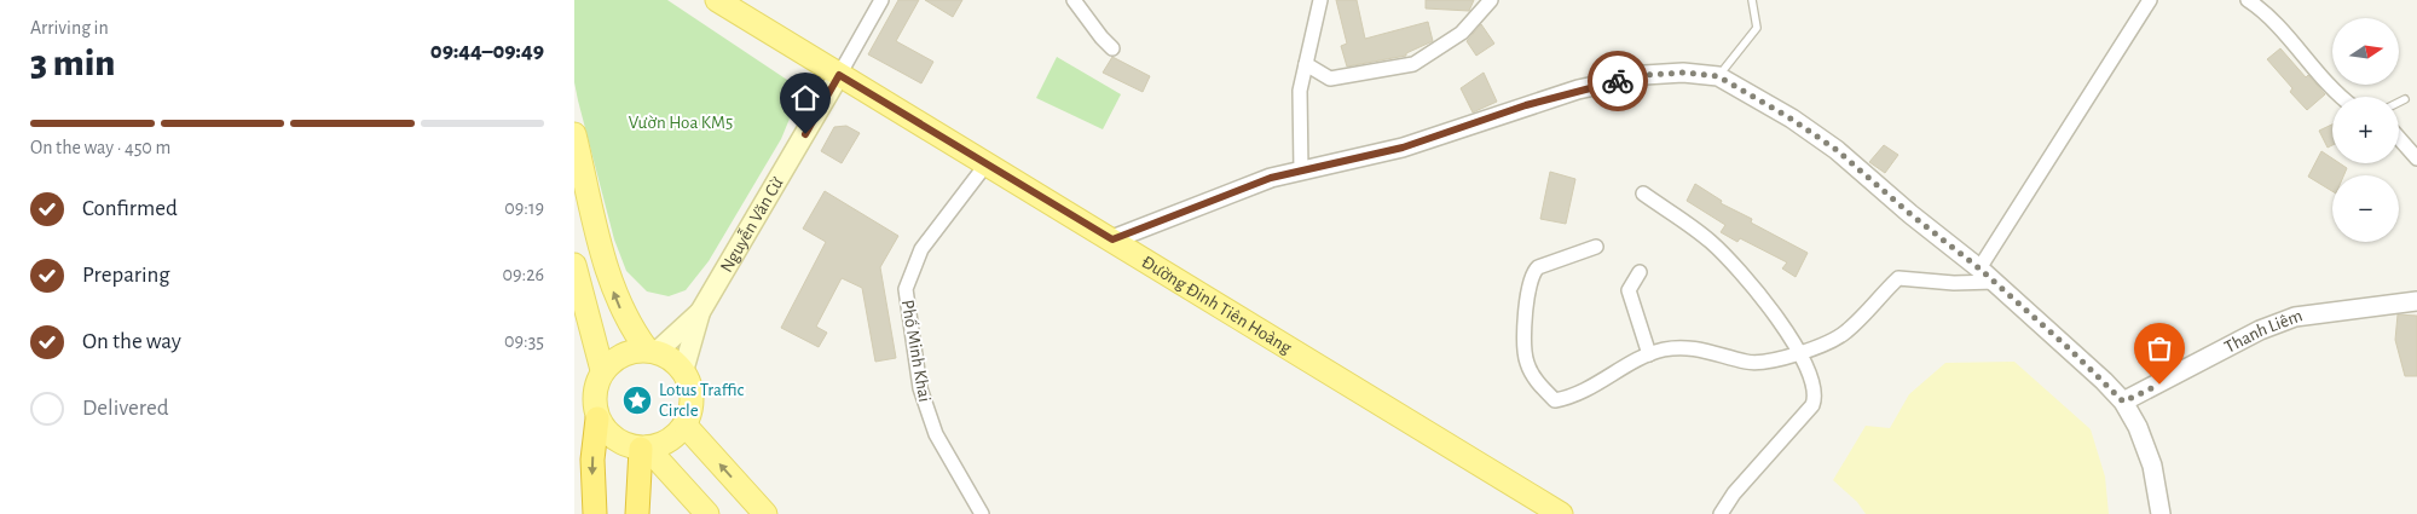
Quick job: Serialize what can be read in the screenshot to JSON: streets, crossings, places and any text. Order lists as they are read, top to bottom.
{
  "streets": {
    "main road": ["Nguyễn Văn Cừ", "Đường Đinh Tiên Hoàng"],
    "street": ["Thanh Liêm", "Phố Minh Khai"]
  },
  "crossings": [
    ["Nguyễn Văn Cừ", "Đường Đinh Tiên Hoàng"],
    ["Đường Đinh Tiên Hoàng", "Phố Minh Khai"]
  ],
  "parks": ["Vườn Hoa KM5"],
  "places": {
    "place": ["Lotus Traffic Circle"]
  },
  "north": "right",
  "page": {
    "heading": ["3 min", "Arriving in", "09:44–09:49"],
    "map_buttons": ["+", "−"],
    "bar": "On the way · 450 m",
    "list": [
      ["Confirmed", "09:19"],
      ["Preparing", "09:26"],
      ["On the way", "09:35"],
      "Delivered"
    ]
  }
}
